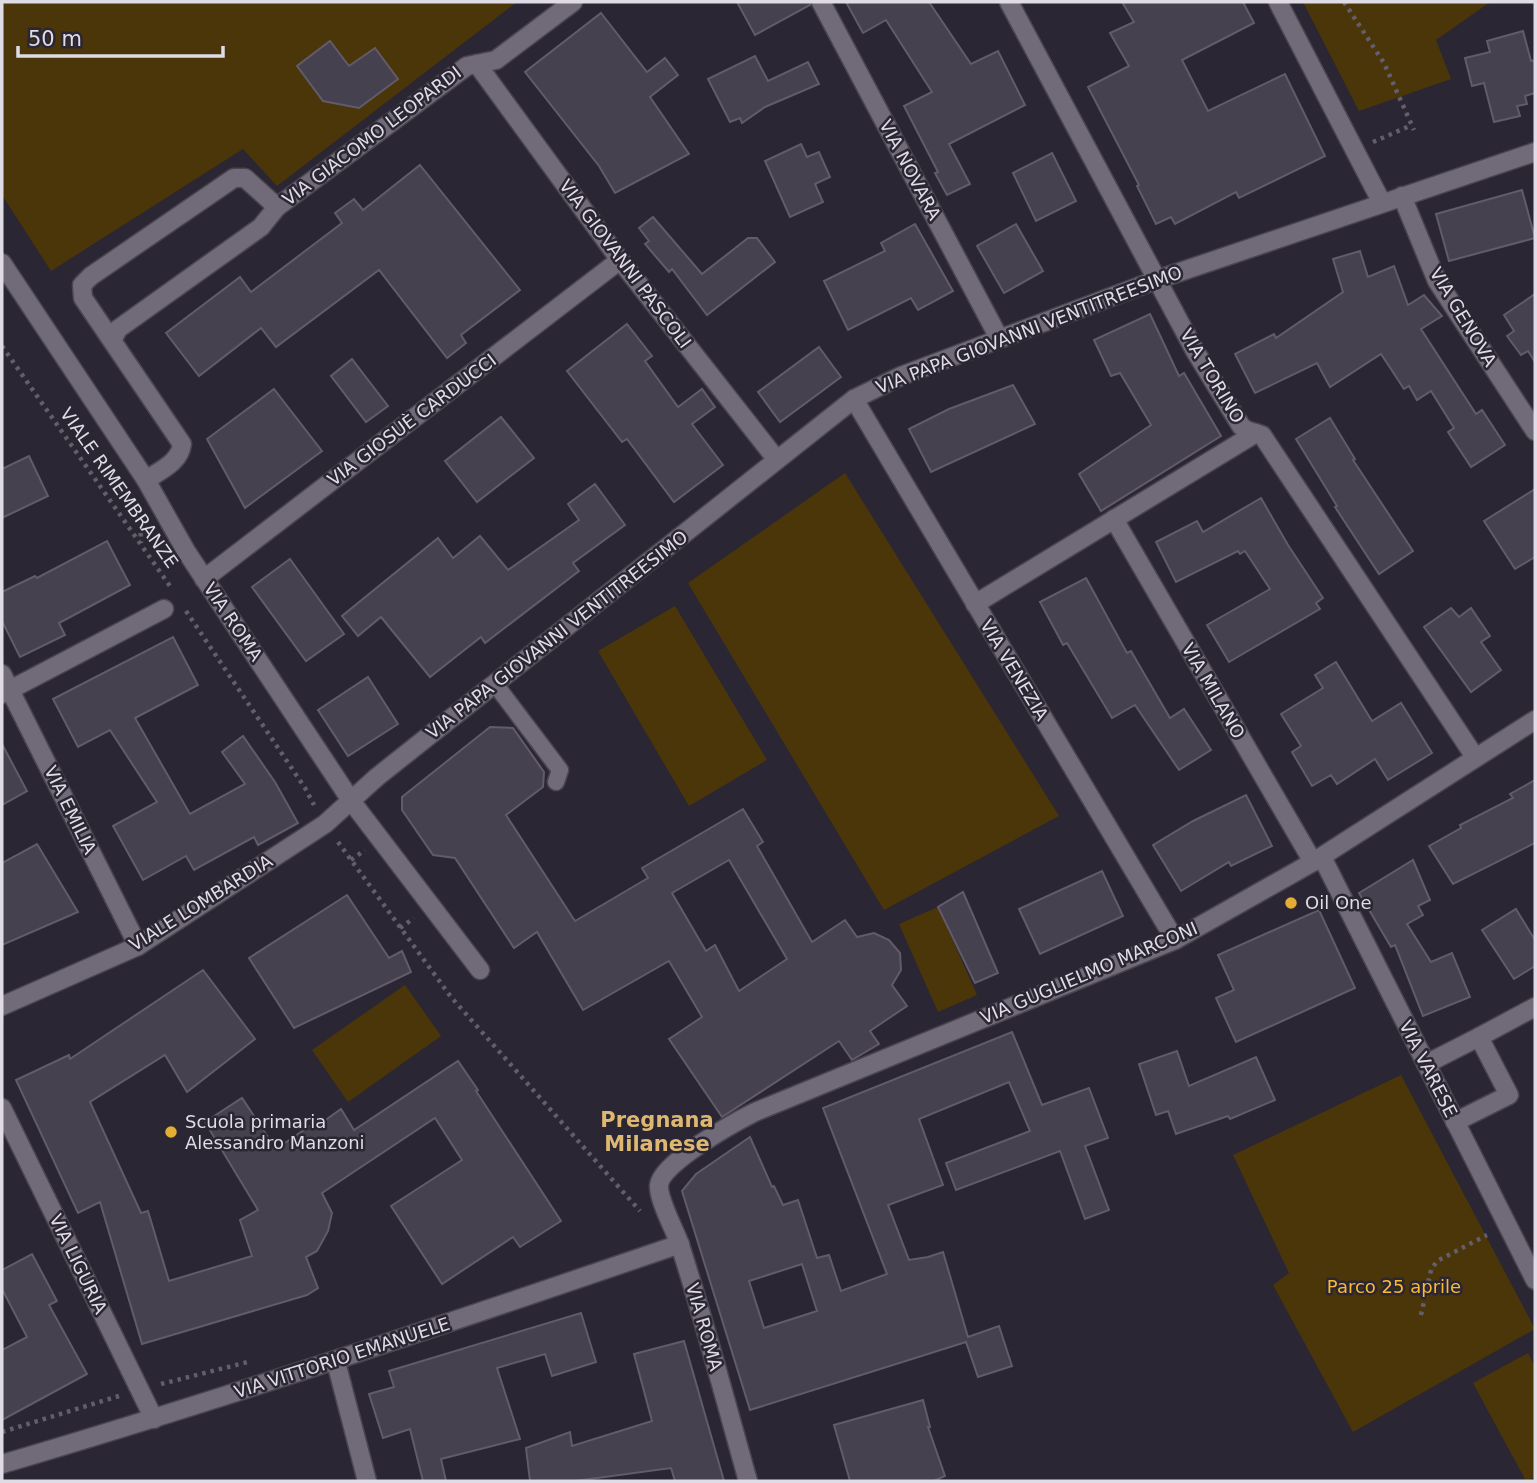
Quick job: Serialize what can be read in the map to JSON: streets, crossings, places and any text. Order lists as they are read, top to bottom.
{
  "streets": {
    "street": [
      "VIA GIACOMO LEOPARDI",
      "VIA NOVARA",
      "VIA GIOVANNI PASCOLI",
      "VIA GENOVA",
      "VIA PAPA GIOVANNI VENTITREESIMO",
      "VIA TORINO",
      "VIA GIOSUÈ CARDUCCI",
      "VIA ROMA",
      "VIA VENEZIA",
      "VIA MILANO",
      "VIA EMILIA",
      "VIALE LOMBARDIA",
      "VIA GUGLIELMO MARCONI",
      "VIA VARESE",
      "VIA LIGURIA",
      "VIA VITTORIO EMANUELE"
    ],
    "path": ["VIALE RIMEMBRANZE"]
  },
  "crossings": [
    ["VIA GIACOMO LEOPARDI", "VIA GIOVANNI PASCOLI"],
    ["VIA GIACOMO LEOPARDI", "VIA ROMA"],
    ["VIA NOVARA", "VIA PAPA GIOVANNI VENTITREESIMO"],
    ["VIA GIOVANNI PASCOLI", "VIA PAPA GIOVANNI VENTITREESIMO"],
    ["VIA GIOVANNI PASCOLI", "VIA GIOSUÈ CARDUCCI"],
    ["VIA GENOVA", "VIA PAPA GIOVANNI VENTITREESIMO"],
    ["VIA PAPA GIOVANNI VENTITREESIMO", "VIA TORINO"],
    ["VIA PAPA GIOVANNI VENTITREESIMO", "VIA ROMA"],
    ["VIA PAPA GIOVANNI VENTITREESIMO", "VIA VENEZIA"],
    ["VIA PAPA GIOVANNI VENTITREESIMO", "VIALE LOMBARDIA"],
    ["VIA TORINO", "VIA GUGLIELMO MARCONI"],
    ["VIA GIOSUÈ CARDUCCI", "VIA ROMA"],
    ["VIALE RIMEMBRANZE", "VIALE LOMBARDIA"],
    ["VIA ROMA", "VIALE LOMBARDIA"],
    ["VIA ROMA", "VIA GUGLIELMO MARCONI"],
    ["VIA ROMA", "VIA VITTORIO EMANUELE"],
    ["VIA VENEZIA", "VIA GUGLIELMO MARCONI"],
    ["VIA MILANO", "VIA GUGLIELMO MARCONI"],
    ["VIA MILANO", "VIA VARESE"],
    ["VIA EMILIA", "VIALE LOMBARDIA"],
    ["VIA GUGLIELMO MARCONI", "VIA VARESE"],
    ["VIA LIGURIA", "VIA VITTORIO EMANUELE"]
  ],
  "districts": ["Pregnana Milanese"],
  "parks": ["Parco 25 aprile"],
  "places": ["Oil One", "Scuola primaria Alessandro Manzoni"],
  "scale_bar": "50 m"
}
